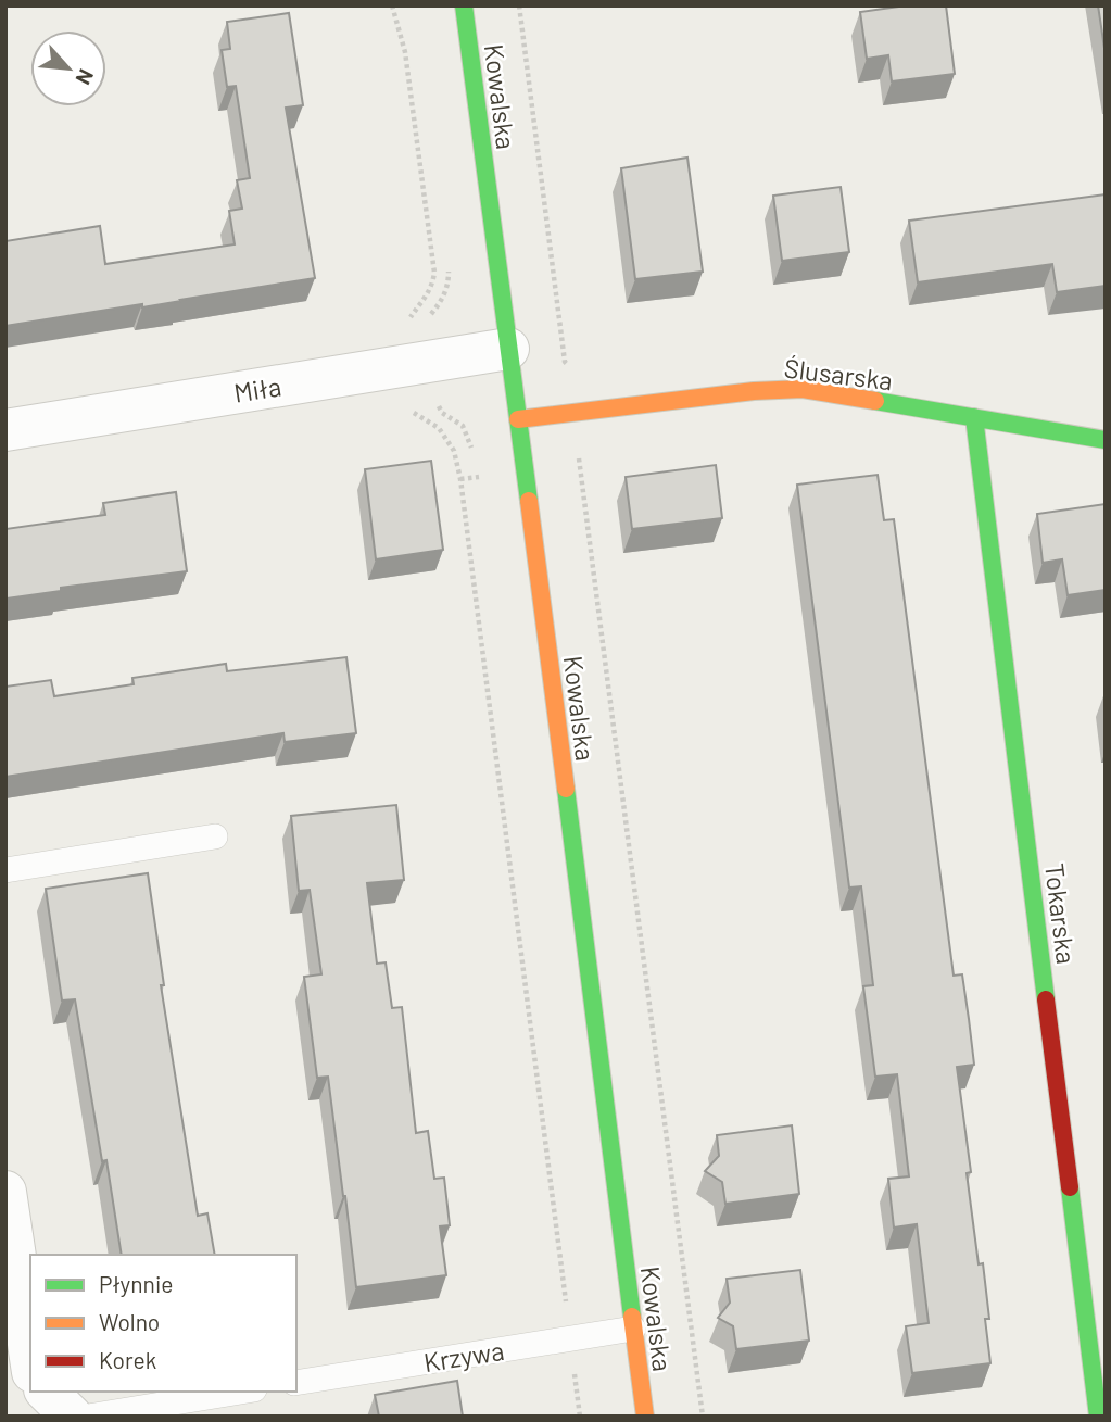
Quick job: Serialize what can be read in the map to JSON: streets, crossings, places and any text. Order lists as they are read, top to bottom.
{
  "streets": {
    "street": [
      "Kowalska",
      "Ślusarska",
      "Miła",
      "Tokarska"
    ],
    "lane": ["Krzywa"]
  },
  "crossings": [
    ["Kowalska", "Ślusarska"],
    ["Kowalska", "Miła"],
    ["Kowalska", "Krzywa"],
    ["Ślusarska", "Tokarska"]
  ],
  "legend": ["Płynnie", "Wolno", "Korek"],
  "north": "bottom right"
}
